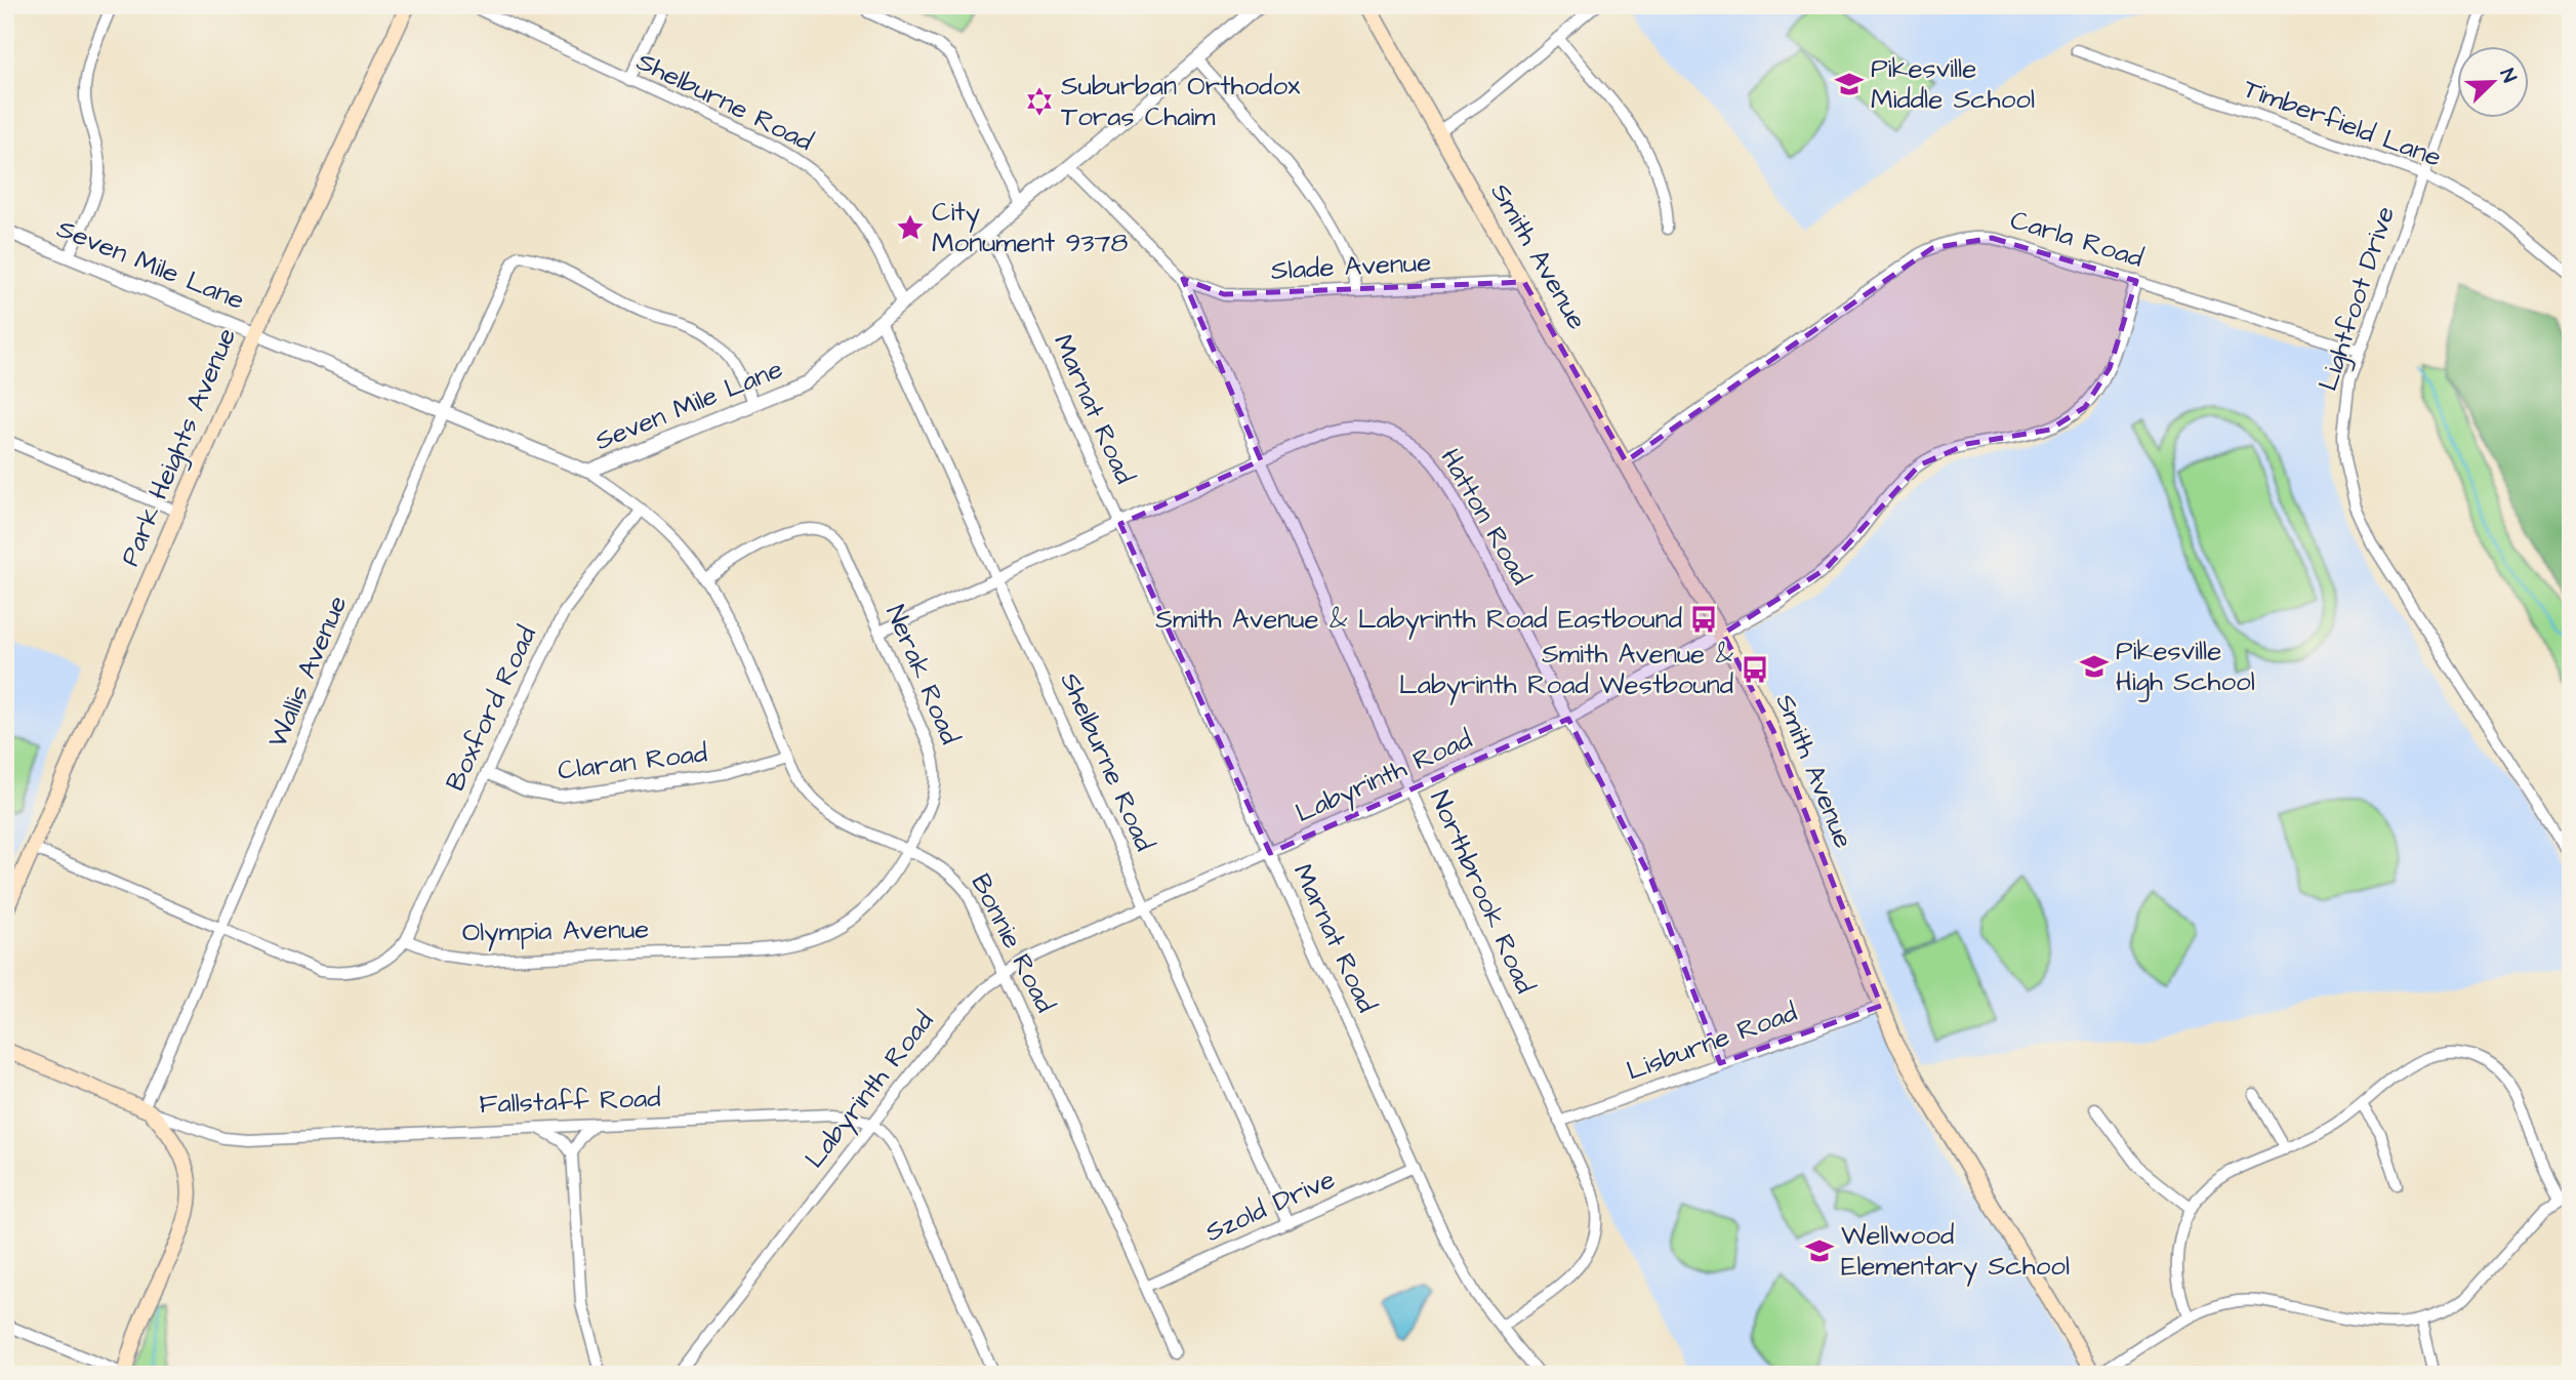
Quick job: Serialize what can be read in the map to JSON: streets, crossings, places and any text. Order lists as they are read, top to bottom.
{
  "streets": {
    "main road": ["Smith Avenue", "Park Heights Avenue", "Fallstaff Road"],
    "street": [
      "Shelburne Road",
      "Timberfield Lane",
      "Carla Road",
      "Seven Mile Lane",
      "Slade Avenue",
      "Lightfoot Drive",
      "Marnat Road",
      "Hatton Road",
      "Wallis Avenue",
      "Nerak Road",
      "Boxford Road",
      "Claran Road",
      "Labyrinth Road",
      "Northbrook Road",
      "Olympia Avenue",
      "Bonnie Road",
      "Lisburne Road",
      "Szold Drive"
    ]
  },
  "crossings": [
    ["Shelburne Road", "Seven Mile Lane"],
    ["Shelburne Road", "Hatton Road"],
    ["Shelburne Road", "Labyrinth Road"],
    ["Shelburne Road", "Szold Drive"],
    ["Timberfield Lane", "Lightfoot Drive"],
    ["Carla Road", "Smith Avenue"],
    ["Carla Road", "Lightfoot Drive"],
    ["Carla Road", "Labyrinth Road"],
    ["Smith Avenue", "Slade Avenue"],
    ["Smith Avenue", "Labyrinth Road"],
    ["Smith Avenue", "Lisburne Road"],
    ["Seven Mile Lane", "Marnat Road"],
    ["Seven Mile Lane", "Park Heights Avenue"],
    ["Seven Mile Lane", "Wallis Avenue"],
    ["Seven Mile Lane", "Northbrook Road"],
    ["Seven Mile Lane", "Bonnie Road"],
    ["Slade Avenue", "Northbrook Road"],
    ["Marnat Road", "Hatton Road"],
    ["Marnat Road", "Labyrinth Road"],
    ["Marnat Road", "Northbrook Road"],
    ["Marnat Road", "Szold Drive"],
    ["Hatton Road", "Nerak Road"],
    ["Hatton Road", "Labyrinth Road"],
    ["Hatton Road", "Northbrook Road"],
    ["Hatton Road", "Lisburne Road"],
    ["Wallis Avenue", "Fallstaff Road"],
    ["Nerak Road", "Olympia Avenue"],
    ["Nerak Road", "Bonnie Road"],
    ["Boxford Road", "Claran Road"],
    ["Boxford Road", "Olympia Avenue"],
    ["Boxford Road", "Bonnie Road"],
    ["Claran Road", "Bonnie Road"],
    ["Labyrinth Road", "Northbrook Road"],
    ["Labyrinth Road", "Bonnie Road"],
    ["Labyrinth Road", "Fallstaff Road"],
    ["Northbrook Road", "Lisburne Road"],
    ["Olympia Avenue", "Bonnie Road"],
    ["Bonnie Road", "Szold Drive"]
  ],
  "places": {
    "school or university": ["Pikesville Middle School", "Pikesville High School", "Wellwood Elementary School"],
    "synagogue": ["Suburban Orthodox Toras Chaim"],
    "place": ["City Monument 9378"],
    "bus stop": ["Smith Avenue & Labyrinth Road Eastbound", "Smith Avenue & Labyrinth Road Westbound"]
  },
  "north": "top right"
}
